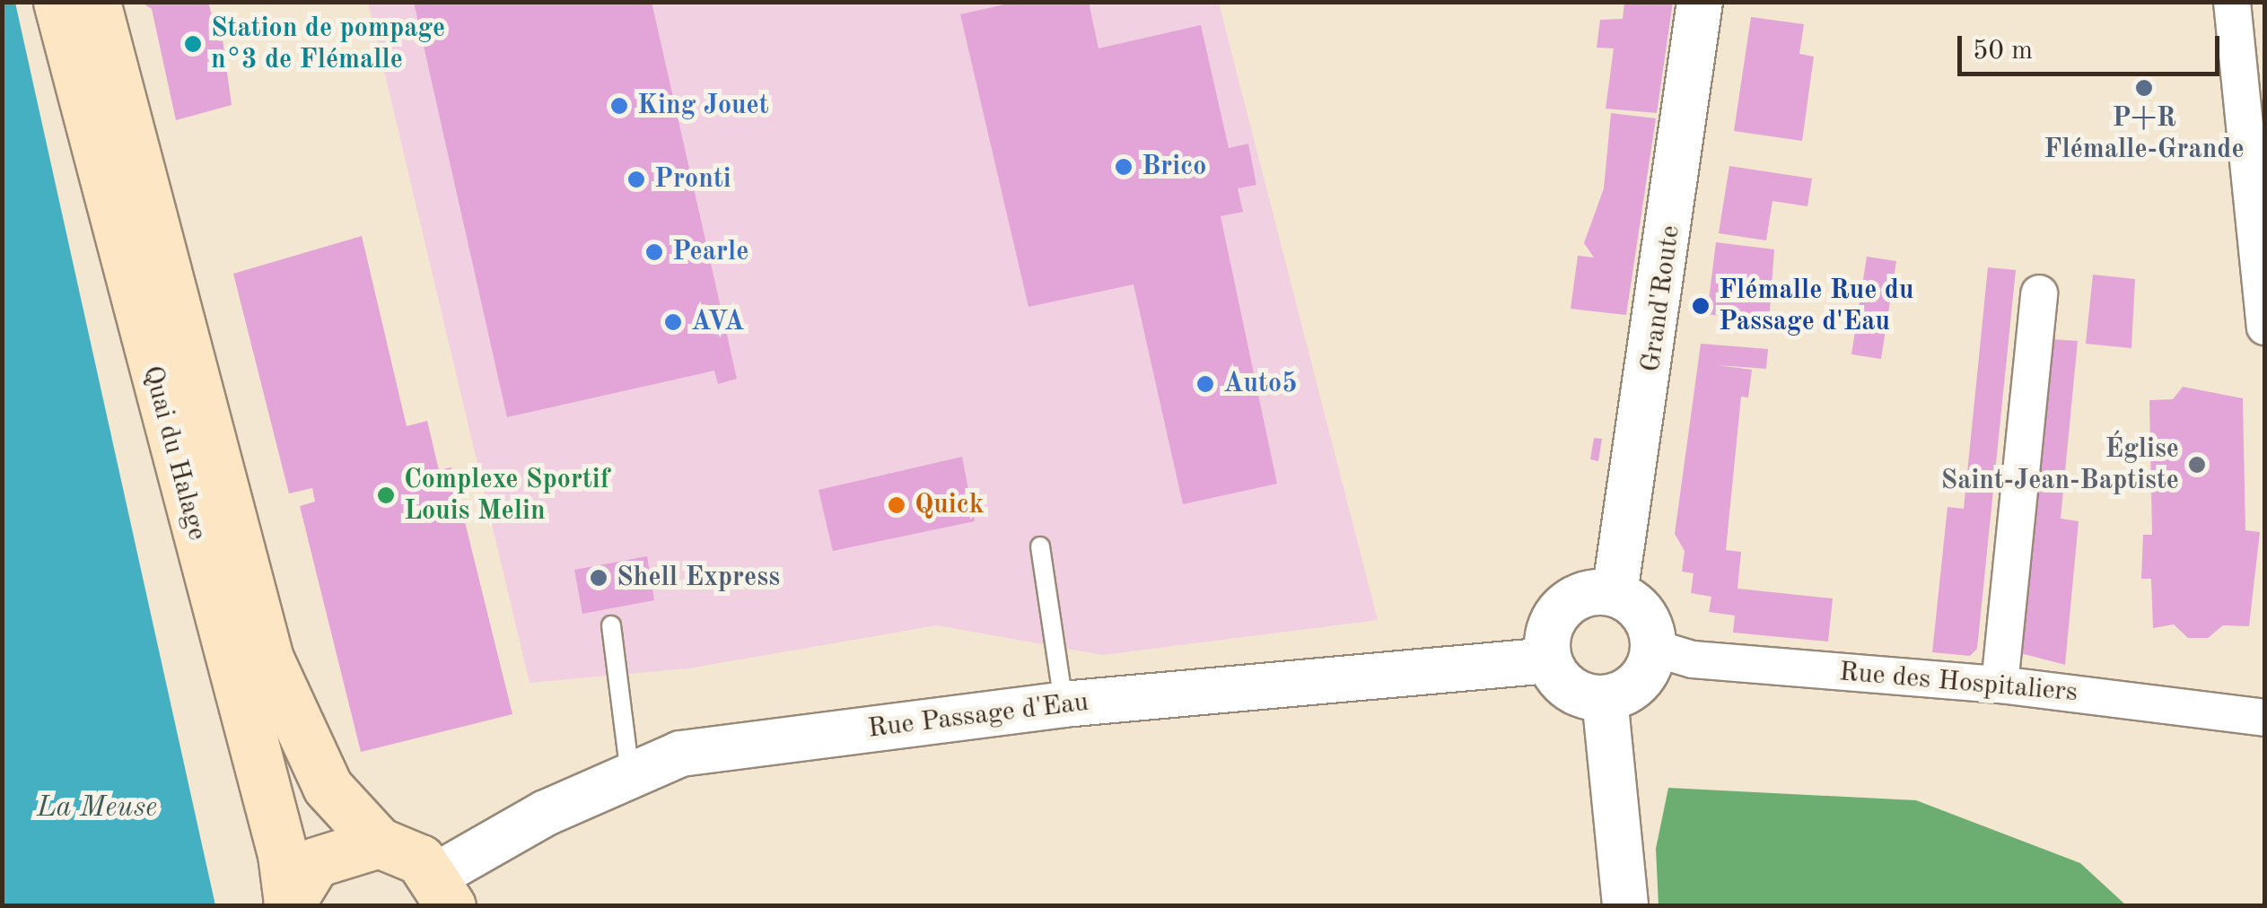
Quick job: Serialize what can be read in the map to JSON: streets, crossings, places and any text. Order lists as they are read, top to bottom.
{
  "streets": {
    "main road": ["Quai du Halage"],
    "street": ["Grand'Route", "Rue des Hospitaliers", "Rue Passage d'Eau"]
  },
  "crossings": [
    ["Grand'Route", "Rue des Hospitaliers"],
    ["Grand'Route", "Rue Passage d'Eau"],
    ["Quai du Halage", "Rue Passage d'Eau"],
    ["Rue des Hospitaliers", "Rue Passage d'Eau"]
  ],
  "water": ["La Meuse"],
  "places": [
    "Station de pompage n°3 de Flémalle",
    "P+R Flémalle-Grande",
    "King Jouet",
    "Brico",
    "Pronti",
    "Pearle",
    "Flémalle Rue du Passage d'Eau",
    "AVA",
    "Auto5",
    "Église Saint-Jean-Baptiste",
    "Complexe Sportif Louis Melin",
    "Quick",
    "Shell Express"
  ],
  "scale_bar": "50 m"
}
